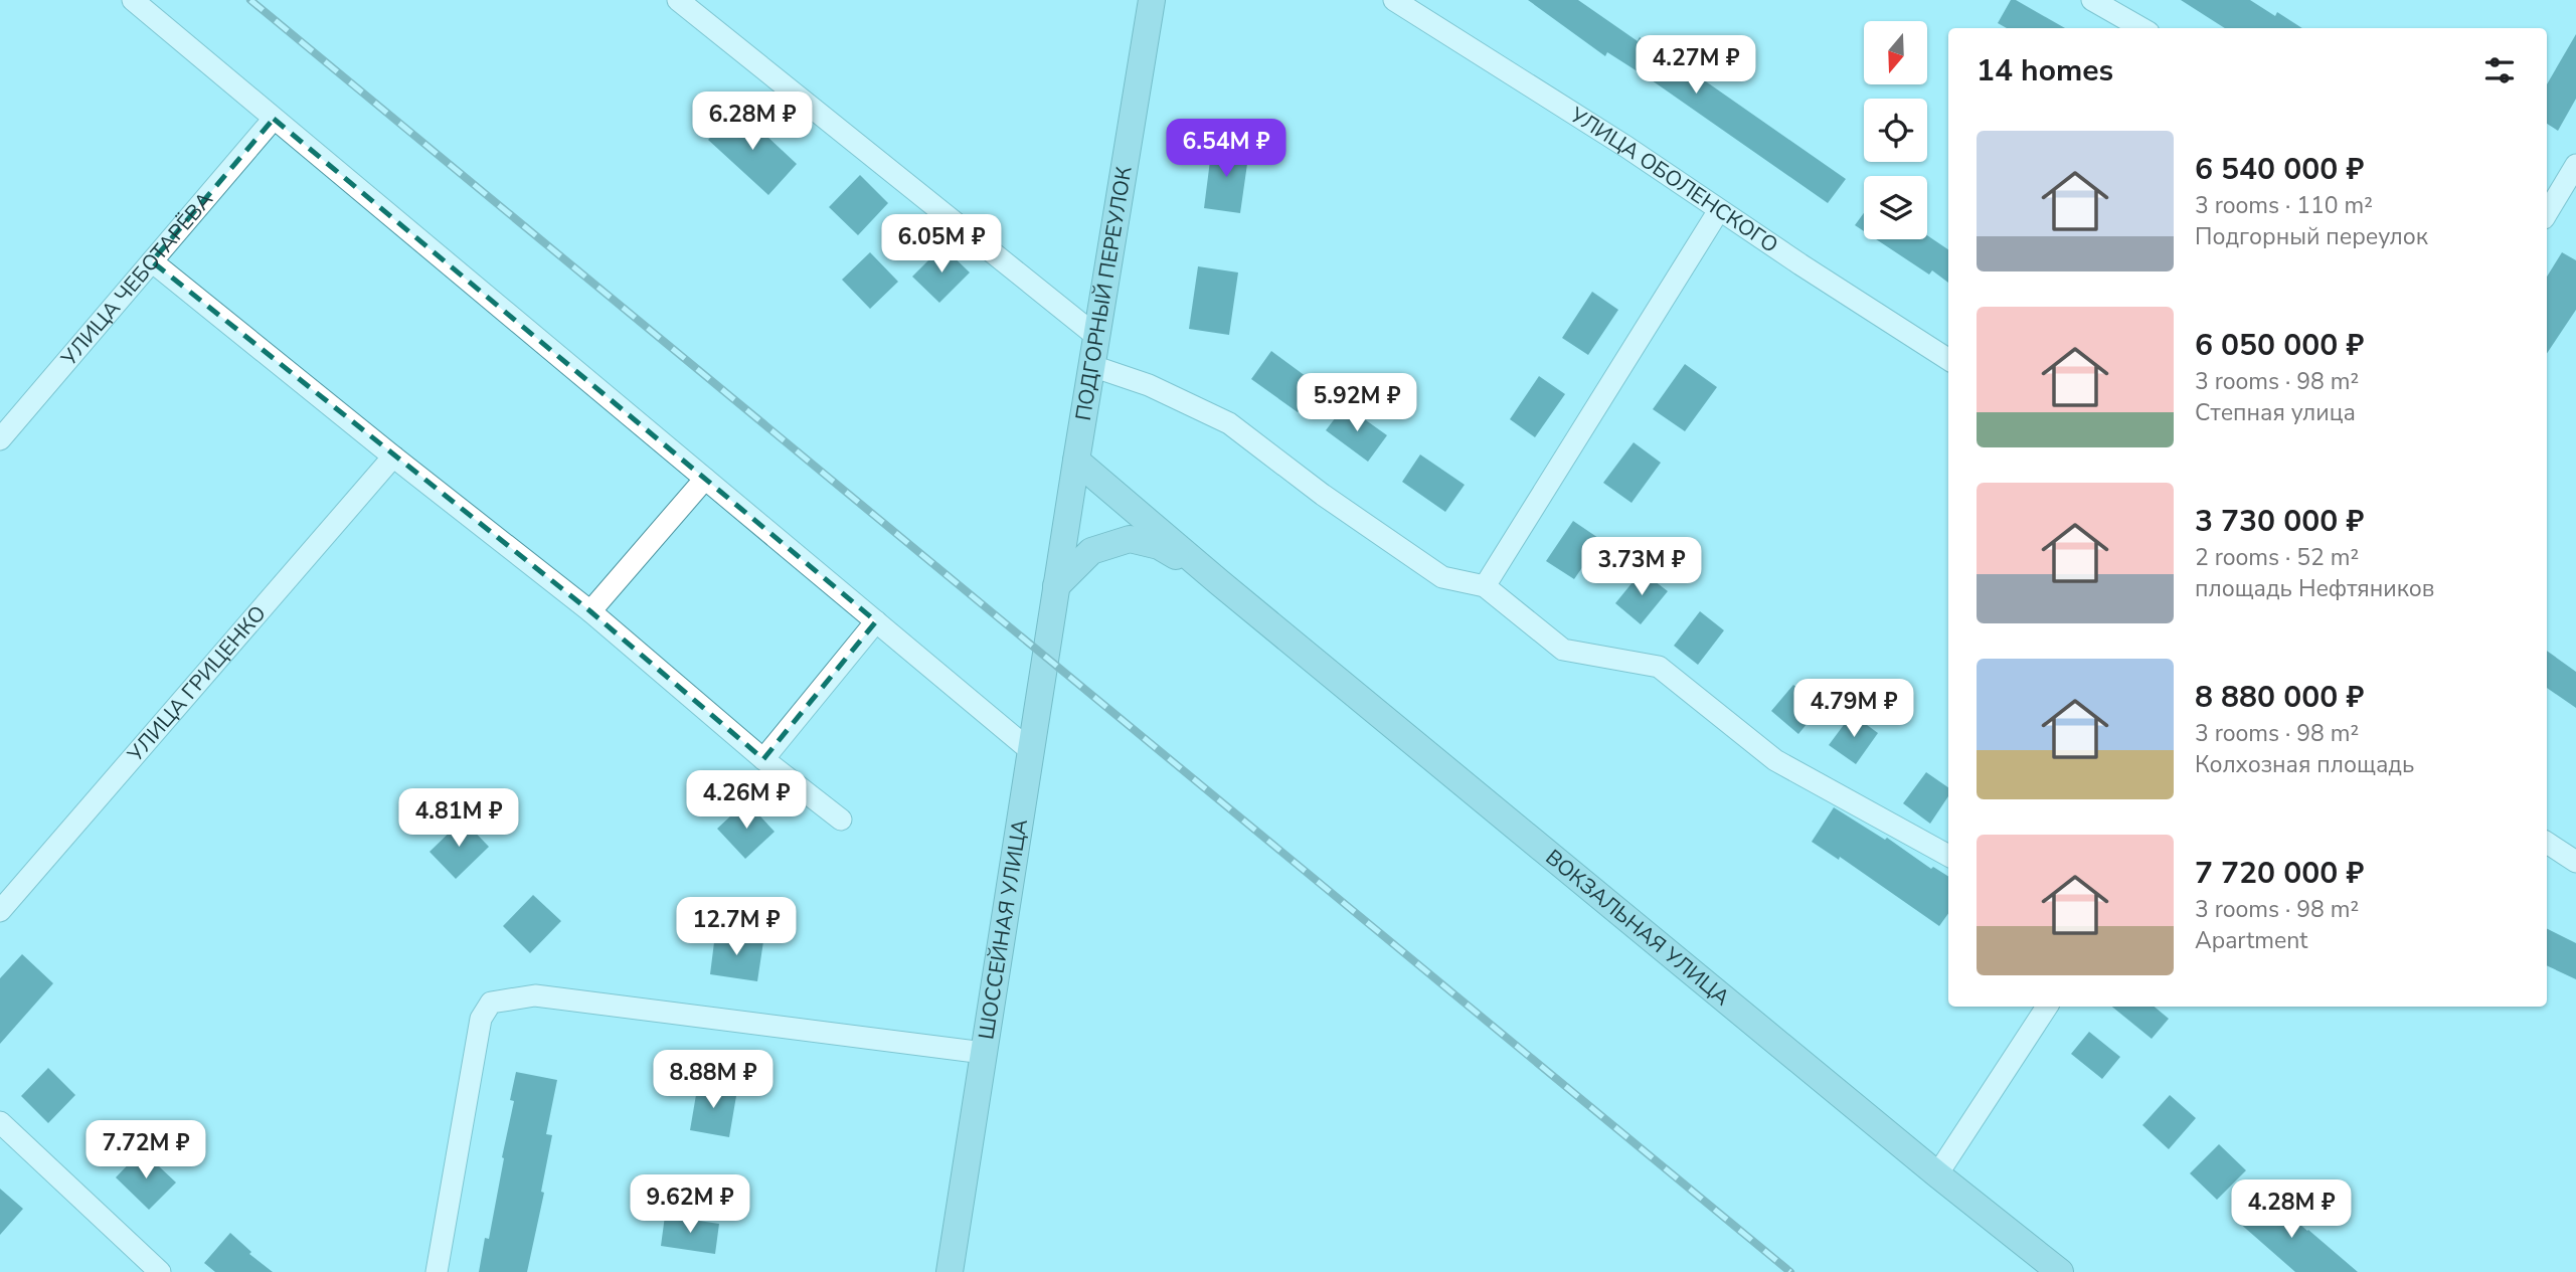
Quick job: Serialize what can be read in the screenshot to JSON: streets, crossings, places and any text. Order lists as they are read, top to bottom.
{
  "streets": {
    "main road": ["ПОДГОРНЫЙ ПЕРЕУЛОК", "ВОКЗАЛЬНАЯ УЛИЦА", "ШОССЕЙНАЯ УЛИЦА"],
    "street": ["УЛИЦА ОБОЛЕНСКОГО", "УЛИЦА ЧЕБОТАРЁВА", "УЛИЦА ГРИЦЕНКО"]
  },
  "crossings": [
    ["ПОДГОРНЫЙ ПЕРЕУЛОК", "ШОССЕЙНАЯ УЛИЦА"]
  ],
  "north": "bottom",
  "page": {
    "heading": "14 homes",
    "price": [
      "4.27M ₽",
      "6.28M ₽",
      "6.54M ₽",
      "6.05M ₽",
      "5.92M ₽",
      "3.73M ₽",
      "4.79M ₽",
      "4.26M ₽",
      "4.81M ₽",
      "12.7M ₽",
      "8.88M ₽",
      "7.72M ₽",
      "9.62M ₽",
      "4.28M ₽"
    ],
    "list": [
      {
        "name": "6 540 000 ₽",
        "note": "3 rooms · 110 m² · Подгорный переулок"
      },
      {
        "name": "6 050 000 ₽",
        "note": "3 rooms · 98 m² · Степная улица"
      },
      {
        "name": "3 730 000 ₽",
        "note": "2 rooms · 52 m² · площадь Нефтяников"
      },
      {
        "name": "8 880 000 ₽",
        "note": "3 rooms · 98 m² · Колхозная площадь"
      },
      {
        "name": "7 720 000 ₽",
        "note": "3 rooms · 98 m² · Apartment"
      }
    ]
  }
}
